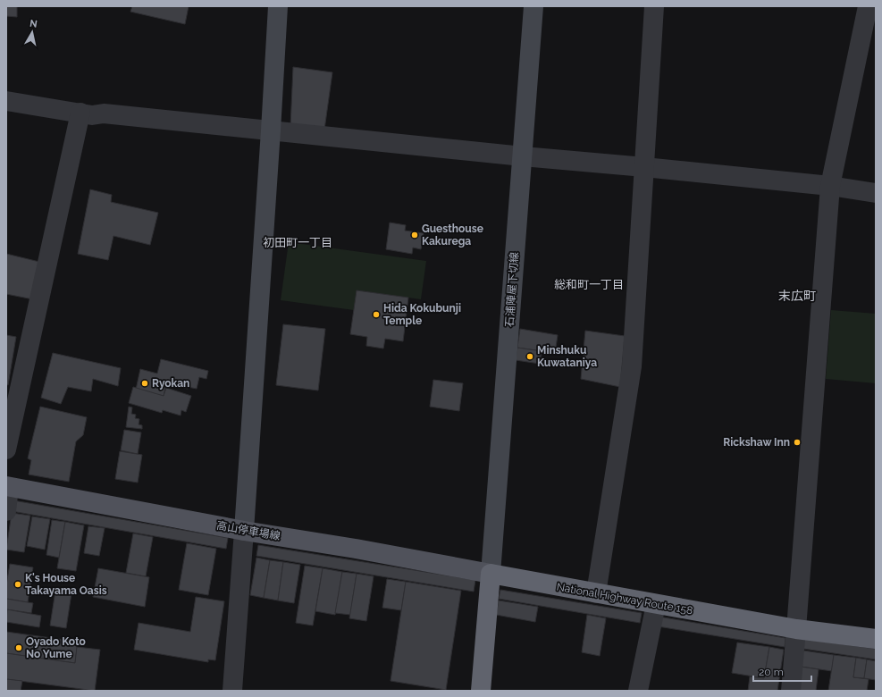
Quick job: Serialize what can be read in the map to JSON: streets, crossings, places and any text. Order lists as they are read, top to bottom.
{
  "streets": {
    "highway": ["National Highway Route 158"],
    "main road": ["石浦陣屋下切線", "高山停車場線"]
  },
  "crossings": [
    ["石浦陣屋下切線", "高山停車場線"],
    ["石浦陣屋下切線", "National Highway Route 158"],
    ["高山停車場線", "National Highway Route 158"]
  ],
  "districts": ["初田町一丁目", "総和町一丁目", "末広町"],
  "places": [
    "Guesthouse Kakurega",
    "Hida Kokubunji Temple",
    "Minshuku Kuwataniya",
    "Ryokan",
    "Rickshaw Inn",
    "K's House Takayama Oasis",
    "Oyado Koto No Yume"
  ],
  "scale_bar": "20 m",
  "north": "top"
}
